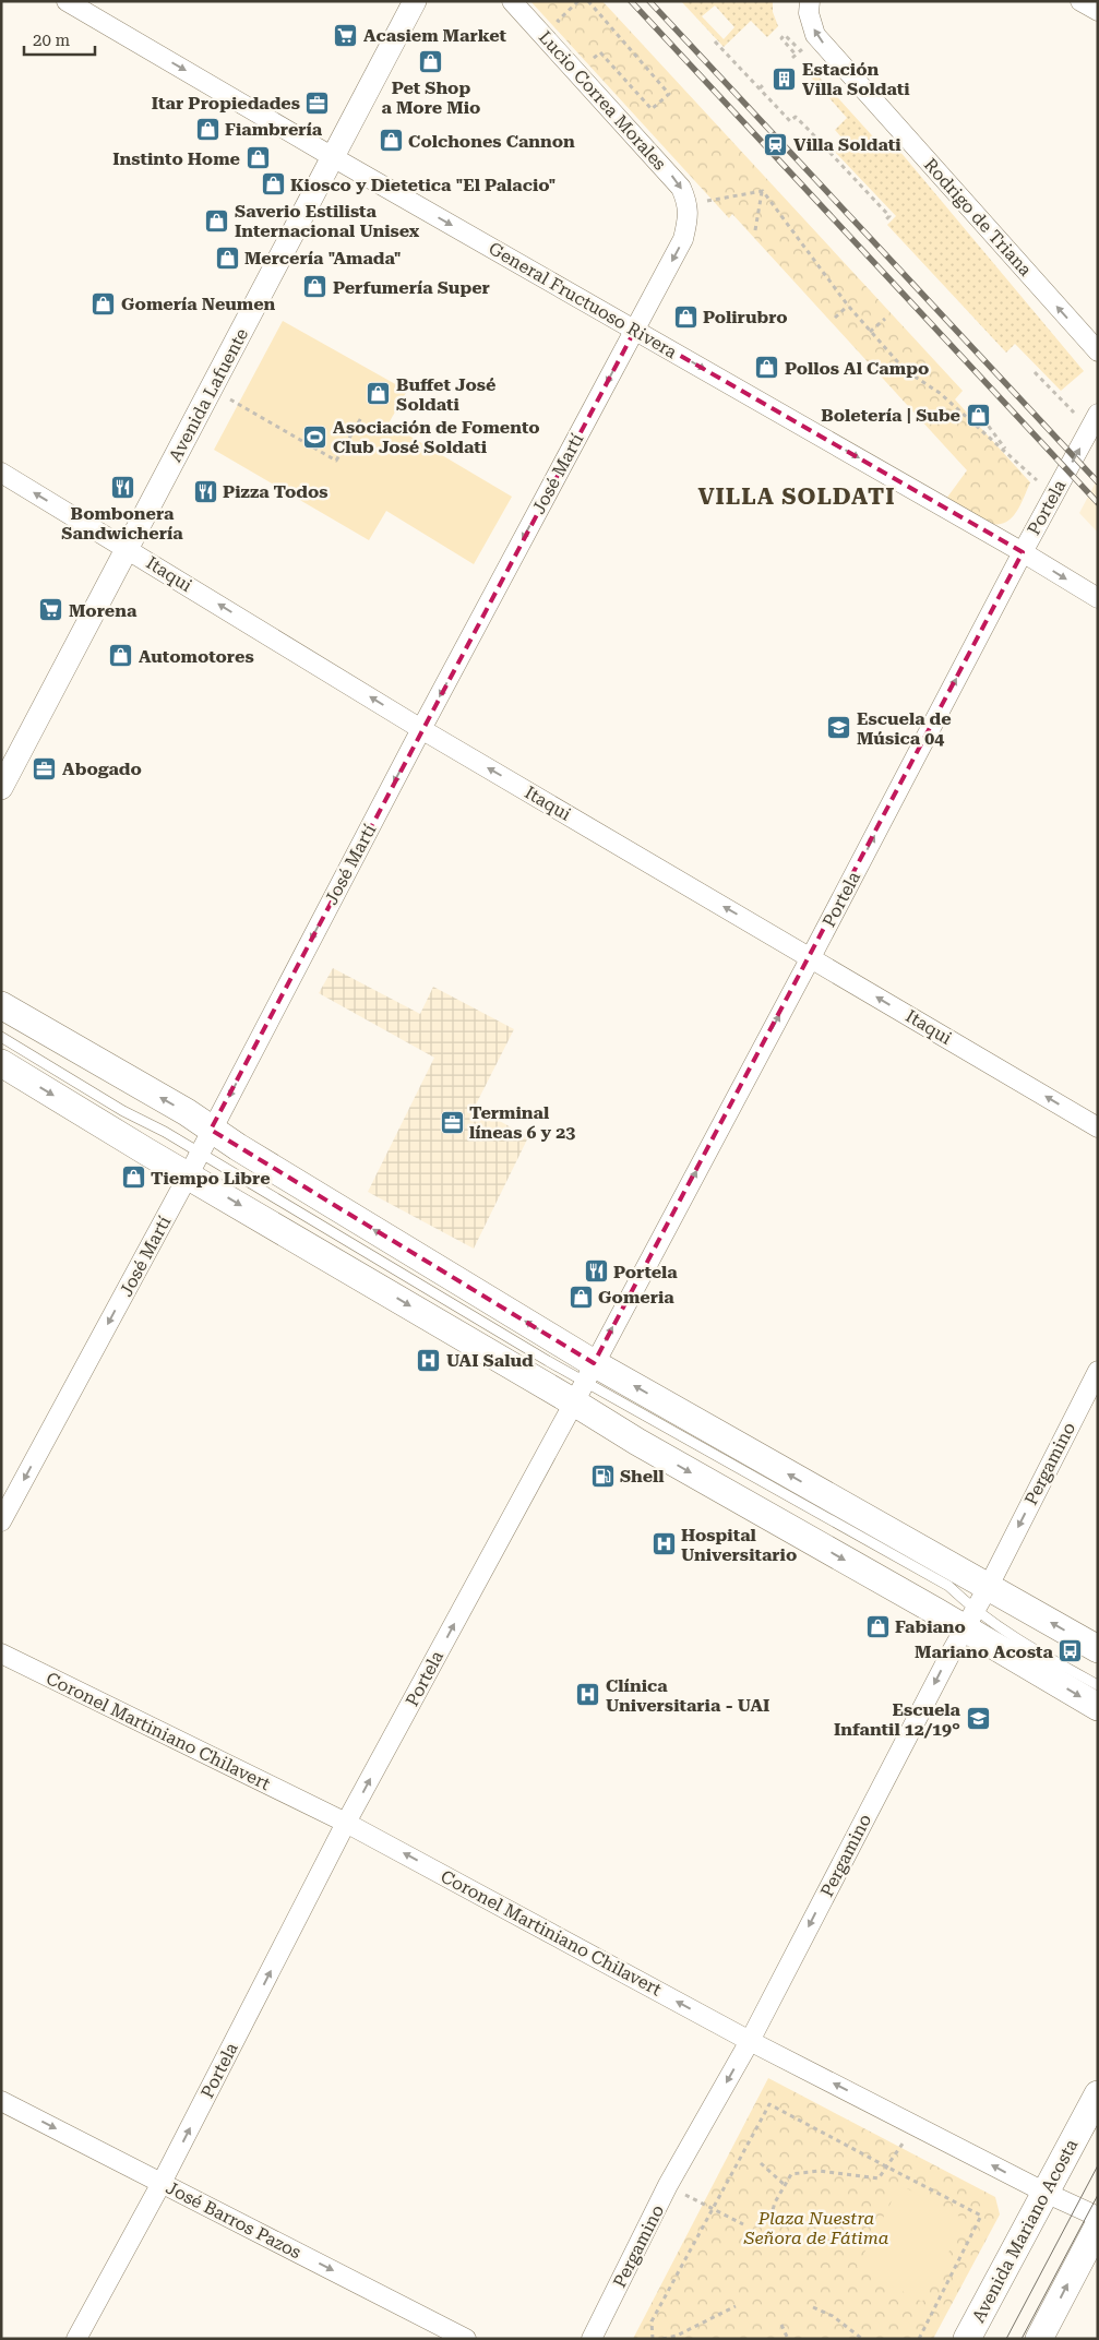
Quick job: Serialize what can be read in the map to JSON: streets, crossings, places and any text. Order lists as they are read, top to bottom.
{
  "streets": {
    "main road": ["Avenida Mariano Acosta"],
    "street": [
      "Lucio Correa Morales",
      "Rodrigo de Triana",
      "General Fructuoso Rivera",
      "Avenida Lafuente",
      "José Martí",
      "Portela",
      "Itaqui",
      "Pergamino",
      "Coronel Martiniano Chilavert",
      "José Barros Pazos"
    ]
  },
  "crossings": [
    ["Lucio Correa Morales", "José Martí"],
    ["General Fructuoso Rivera", "Avenida Lafuente"],
    ["General Fructuoso Rivera", "José Martí"],
    ["General Fructuoso Rivera", "Portela"],
    ["Avenida Lafuente", "Itaqui"],
    ["José Martí", "Itaqui"],
    ["Portela", "Itaqui"],
    ["Portela", "Coronel Martiniano Chilavert"],
    ["Portela", "José Barros Pazos"],
    ["Pergamino", "Coronel Martiniano Chilavert"],
    ["Coronel Martiniano Chilavert", "Avenida Mariano Acosta"]
  ],
  "one_way": [
    "Lucio Correa Morales",
    "Rodrigo de Triana",
    "General Fructuoso Rivera",
    "José Martí",
    "Portela",
    "Itaqui",
    "Pergamino",
    "Coronel Martiniano Chilavert",
    "José Barros Pazos"
  ],
  "districts": ["VILLA SOLDATI"],
  "parks": ["Plaza Nuestra Señora de Fátima"],
  "places": {
    "supermarket": ["Acasiem Market", "Morena"],
    "shop": [
      "Pet Shop a More Mio",
      "Fiambrería",
      "Colchones Cannon",
      "Instinto Home",
      "Kiosco y Dietetica \"El Palacio\"",
      "Saverio Estilista Internacional Unisex",
      "Mercería \"Amada\"",
      "Perfumería Super",
      "Gomería Neumen",
      "Polirubro",
      "Pollos Al Campo",
      "Buffet José Soldati",
      "Boletería | Sube",
      "Automotores",
      "Tiempo Libre",
      "Gomeria",
      "Fabiano"
    ],
    "building": ["Estación Villa Soldati"],
    "office": ["Itar Propiedades", "Abogado", "Terminal líneas 6 y 23"],
    "station": ["Villa Soldati"],
    "sports": ["Asociación de Fomento Club José Soldati"],
    "restaurant": ["Bombonera Sandwichería", "Pizza Todos", "Portela"],
    "school or university": ["Escuela de Música 04", "Escuela Infantil 12/19°"],
    "hospital": ["UAI Salud", "Hospital Universitario", "Clínica Universitaria - UAI"],
    "fuel station": ["Shell"],
    "bus stop": ["Mariano Acosta"]
  },
  "scale_bar": "20 m"
}
